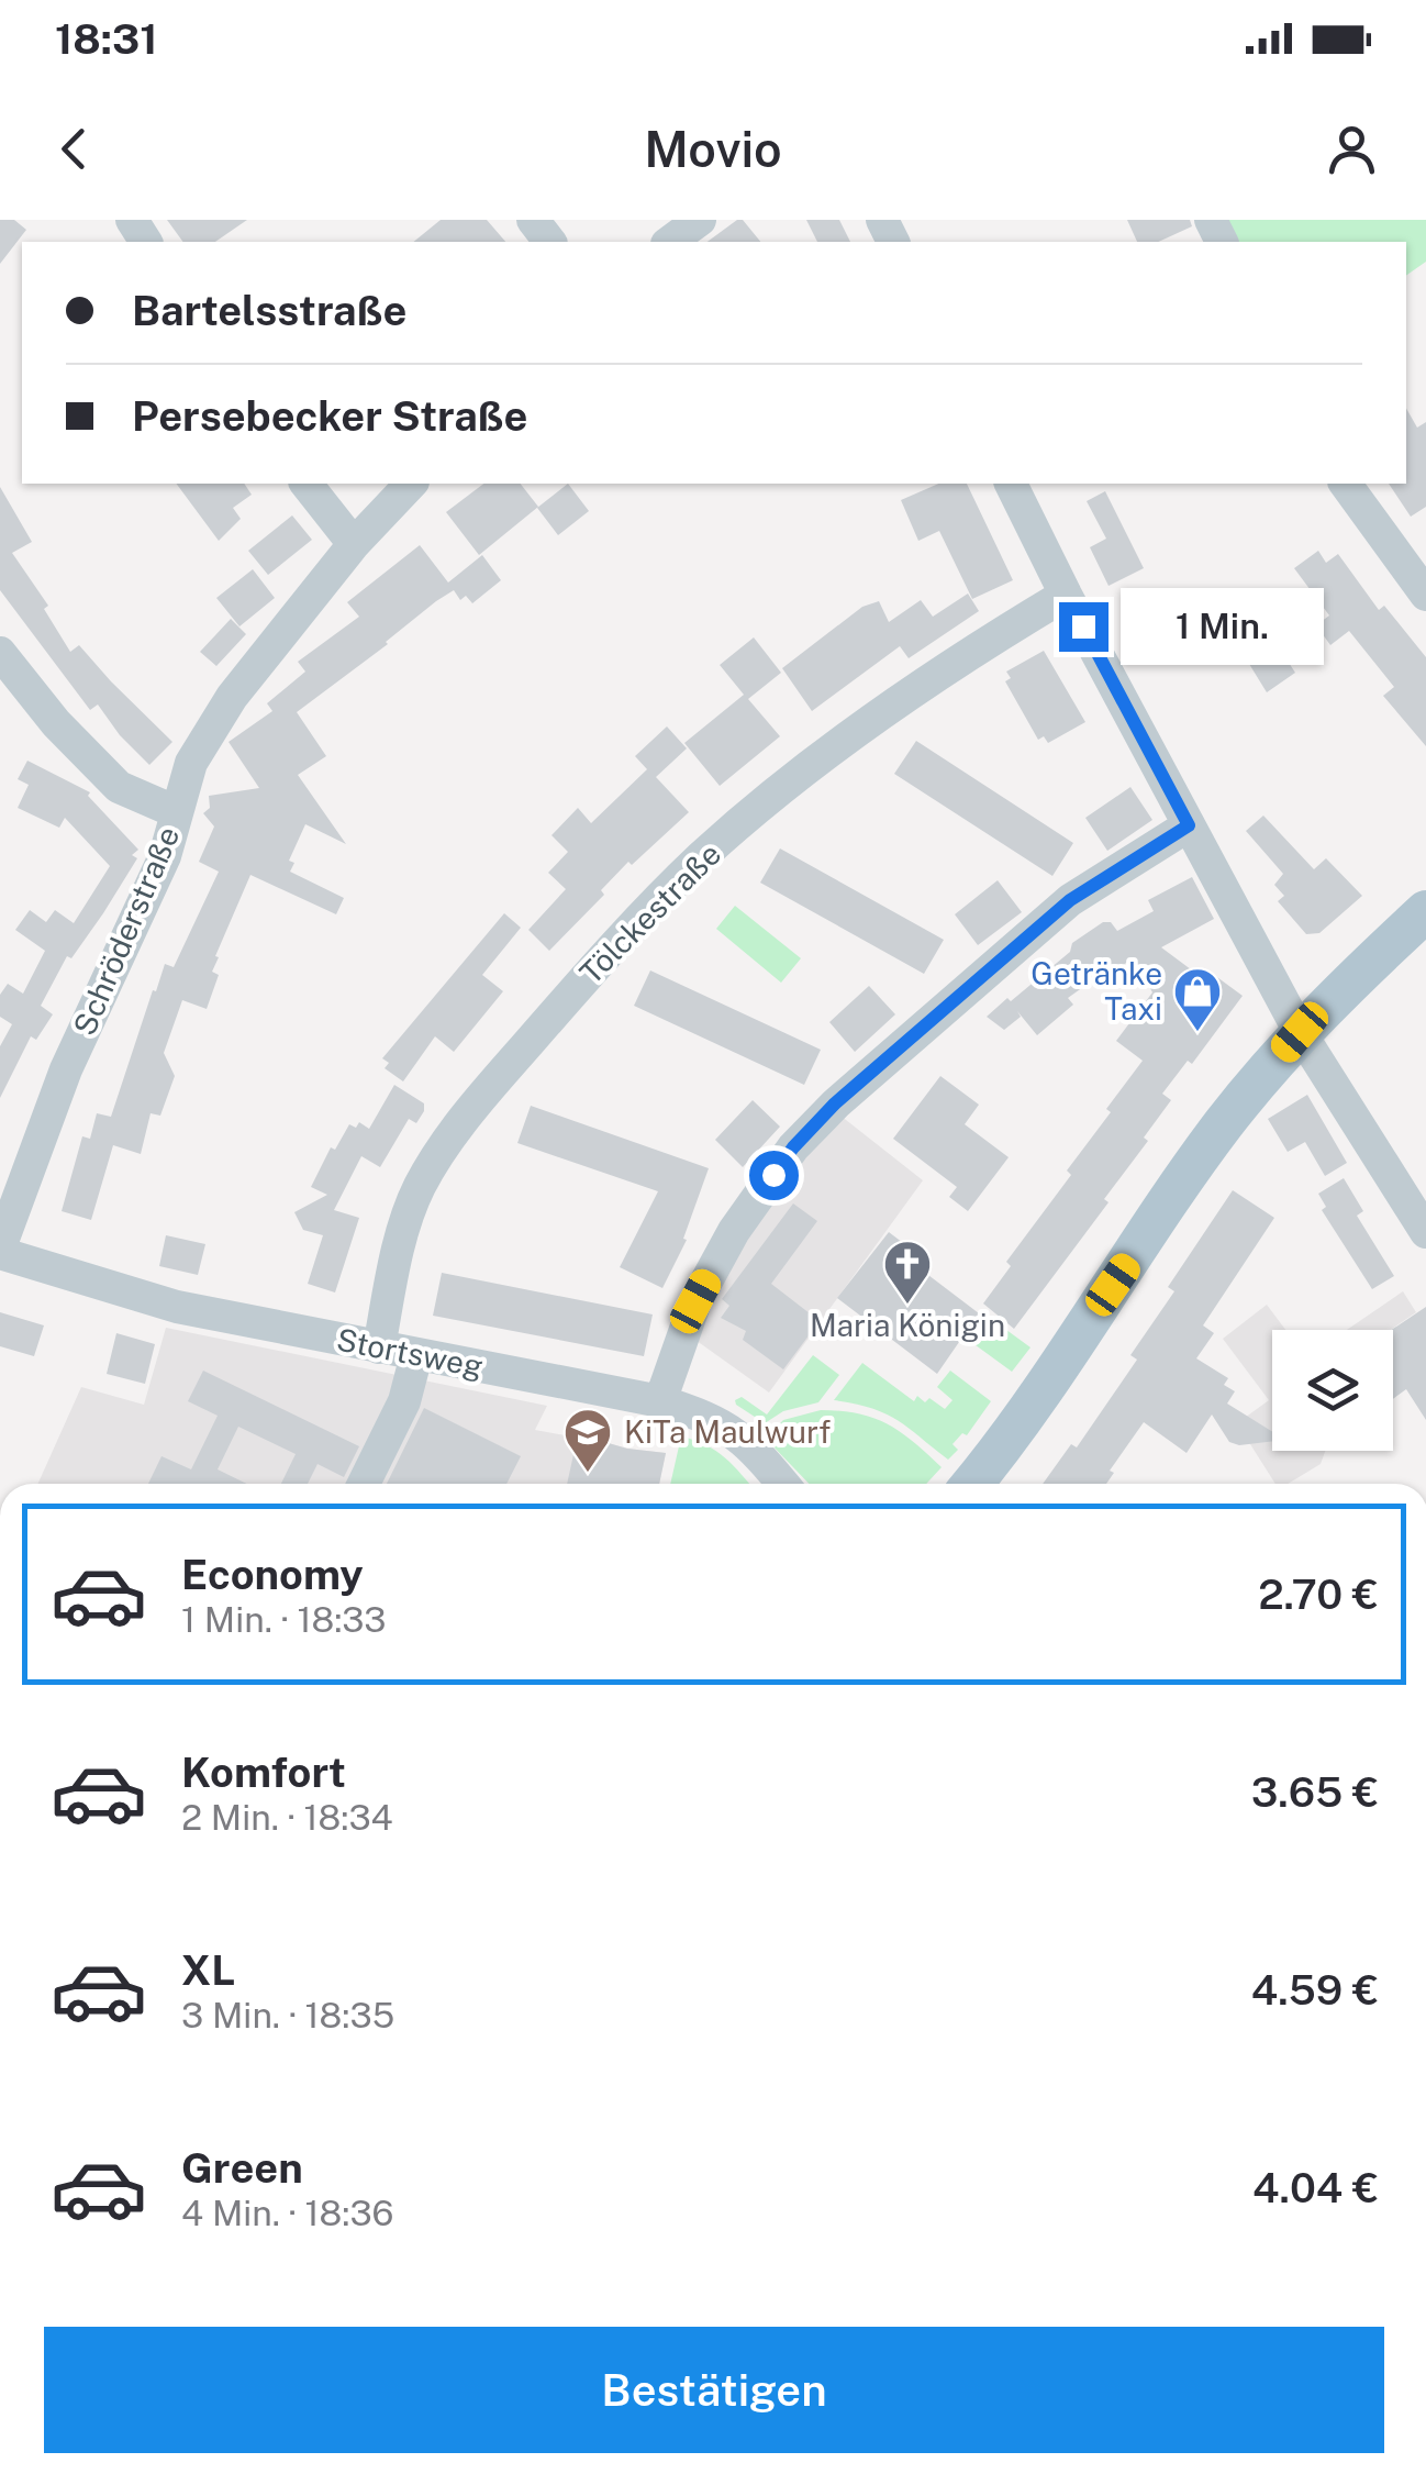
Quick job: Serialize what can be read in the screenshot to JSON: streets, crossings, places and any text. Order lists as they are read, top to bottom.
{
  "streets": {
    "street": ["Tölckestraße", "Schröderstraße", "Stortsweg"]
  },
  "crossings": [
    ["Tölckestraße", "Stortsweg"],
    ["Schröderstraße", "Stortsweg"]
  ],
  "places": {
    "shop": ["Getränke Taxi"],
    "church": ["Maria Königin"],
    "school or university": ["KiTa Maulwurf"]
  },
  "page": {
    "status": "18:31",
    "header": "Movio",
    "banner": ["Bartelsstraße", "Persebecker Straße"],
    "bubble": "1 Min.",
    "list": [
      {
        "name": "Economy",
        "note": "1 Min. · 18:33",
        "value": "2.70 €"
      },
      {
        "name": "Komfort",
        "note": "2 Min. · 18:34",
        "value": "3.65 €"
      },
      {
        "name": "XL",
        "note": "3 Min. · 18:35",
        "value": "4.59 €"
      },
      {
        "name": "Green",
        "note": "4 Min. · 18:36",
        "value": "4.04 €"
      }
    ],
    "buttons": "Bestätigen"
  }
}
